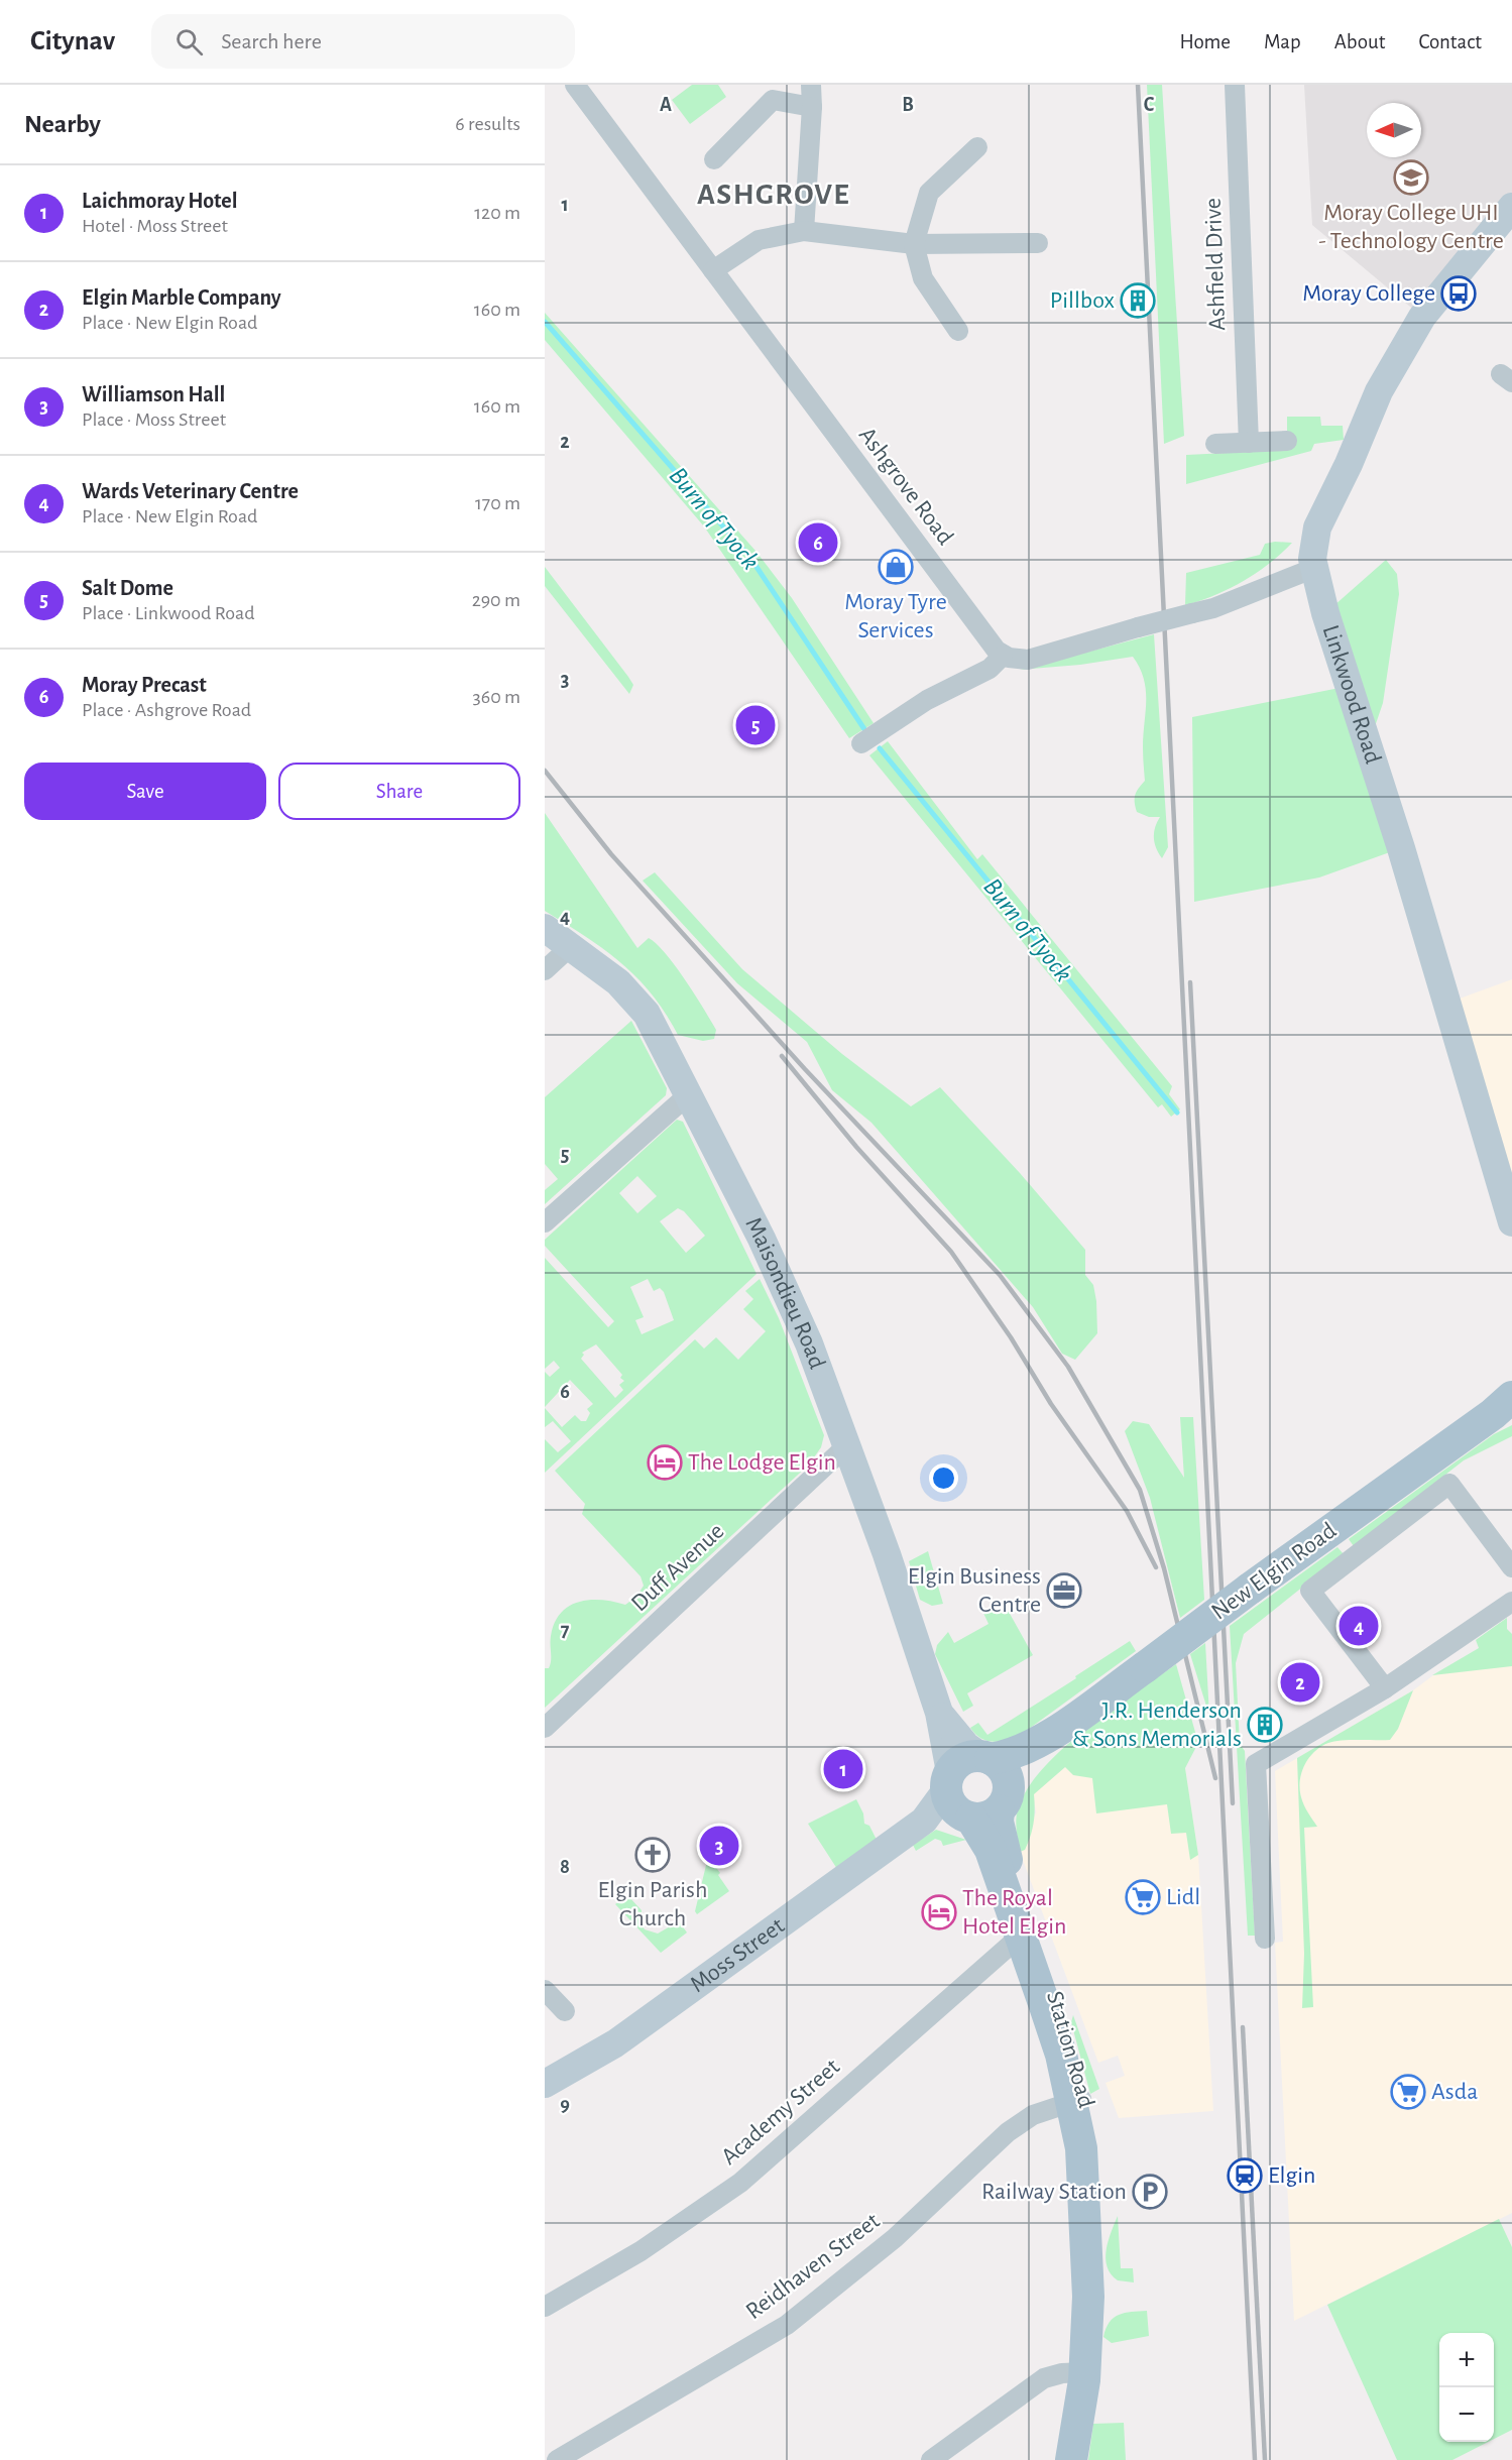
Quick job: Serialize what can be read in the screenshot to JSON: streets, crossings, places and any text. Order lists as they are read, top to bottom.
{
  "streets": {
    "main road": ["New Elgin Road", "Station Road"],
    "street": [
      "Ashfield Drive",
      "Ashgrove Road",
      "Linkwood Road",
      "Maisondieu Road",
      "Duff Avenue",
      "Moss Street",
      "Academy Street",
      "Reidhaven Street"
    ]
  },
  "crossings": [
    ["Maisondieu Road", "Duff Avenue"],
    ["Maisondieu Road", "New Elgin Road"],
    ["Maisondieu Road", "Moss Street"],
    ["Maisondieu Road", "Station Road"],
    ["New Elgin Road", "Moss Street"],
    ["New Elgin Road", "Station Road"],
    ["Moss Street", "Station Road"],
    ["Station Road", "Academy Street"],
    ["Station Road", "Reidhaven Street"]
  ],
  "districts": ["ASHGROVE"],
  "water": ["Burn of Tyock"],
  "places": {
    "school or university": ["Moray College UHI - Technology Centre"],
    "bus stop": ["Moray College"],
    "building": ["Pillbox", "J.R. Henderson & Sons Memorials"],
    "shop": ["Moray Tyre Services"],
    "hotel": ["The Lodge Elgin", "The Royal Hotel Elgin"],
    "office": ["Elgin Business Centre"],
    "church": ["Elgin Parish Church"],
    "supermarket": ["Lidl", "Asda"],
    "station": ["Elgin"],
    "parking": ["Railway Station"]
  },
  "north": "left",
  "page": {
    "header": "Citynav",
    "search": "Search here",
    "nav": [
      "Home",
      "Map",
      "About",
      "Contact"
    ],
    "heading": ["Nearby", "6 results"],
    "list": [
      {
        "mark": "1",
        "name": "Laichmoray Hotel",
        "note": "Hotel · Moss Street",
        "value": "120 m"
      },
      {
        "mark": "2",
        "name": "Elgin Marble Company",
        "note": "Place · New Elgin Road",
        "value": "160 m"
      },
      {
        "mark": "3",
        "name": "Williamson Hall",
        "note": "Place · Moss Street",
        "value": "160 m"
      },
      {
        "mark": "4",
        "name": "Wards Veterinary Centre",
        "note": "Place · New Elgin Road",
        "value": "170 m"
      },
      {
        "mark": "5",
        "name": "Salt Dome",
        "note": "Place · Linkwood Road",
        "value": "290 m"
      },
      {
        "mark": "6",
        "name": "Moray Precast",
        "note": "Place · Ashgrove Road",
        "value": "360 m"
      }
    ],
    "pins": [
      "6",
      "5",
      "4",
      "2",
      "1",
      "3"
    ],
    "buttons": ["Save", "Share"],
    "map_buttons": ["+", "−"]
  },
  "grid": {
    "columns": ["A", "B", "C"],
    "rows": [
      "1",
      "2",
      "3",
      "4",
      "5",
      "6",
      "7",
      "8",
      "9"
    ]
  }
}
